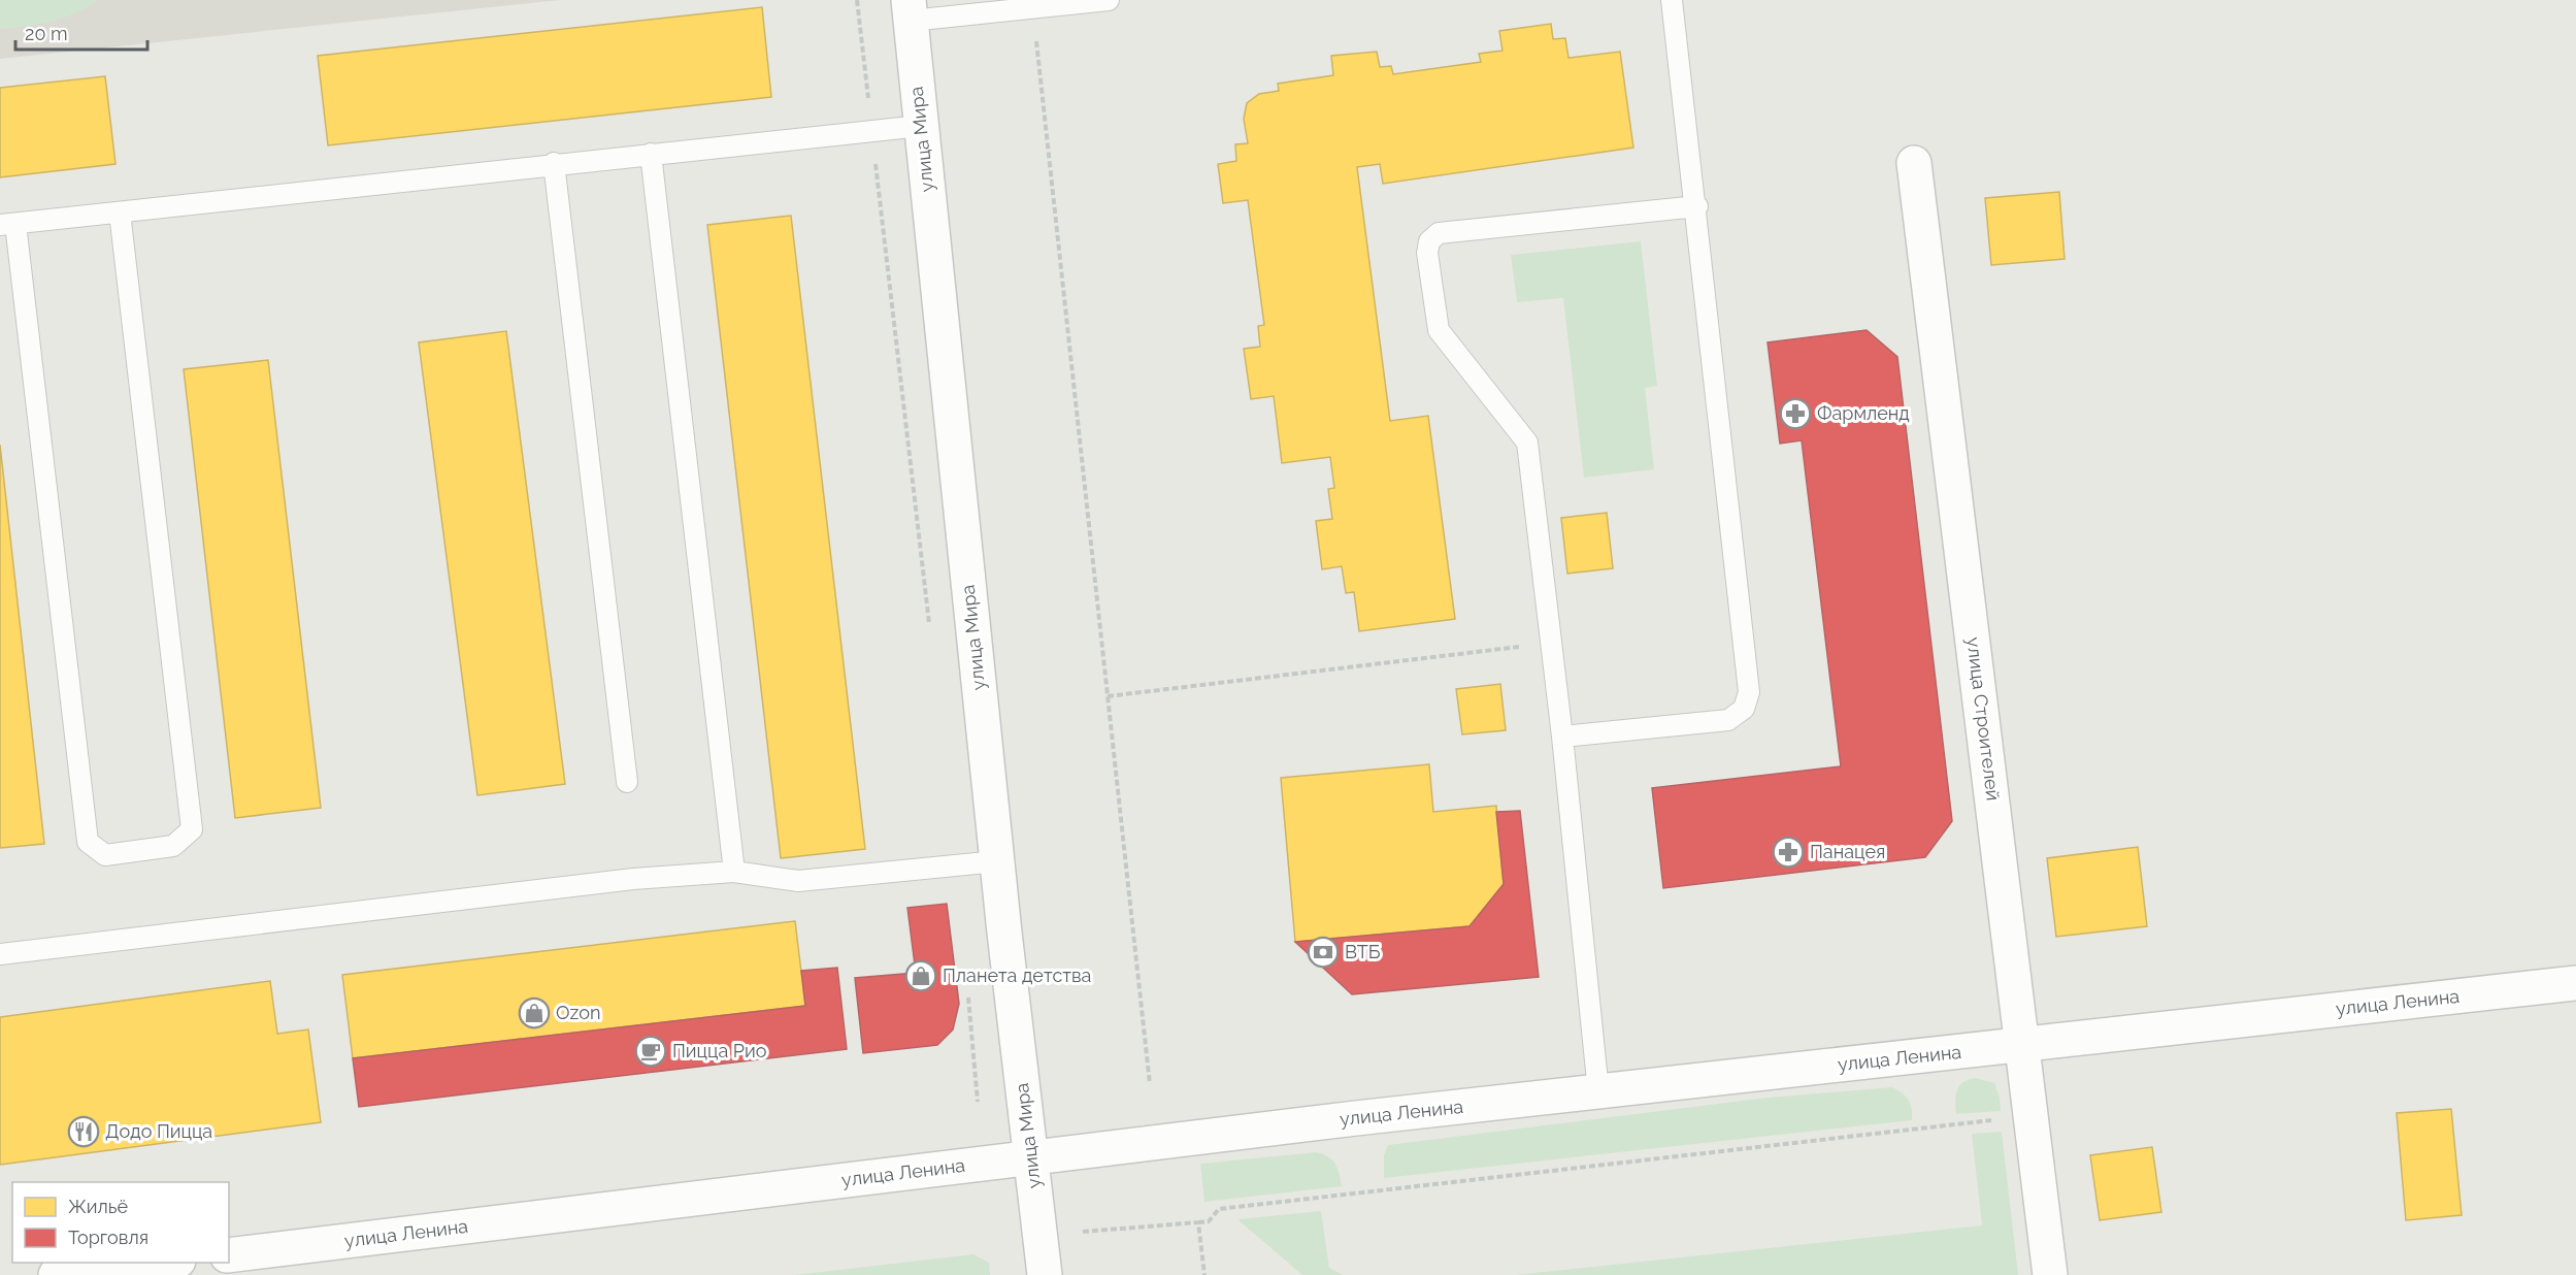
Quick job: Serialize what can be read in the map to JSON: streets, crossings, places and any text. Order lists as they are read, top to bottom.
{
  "streets": {
    "street": ["улица Мира", "улица Строителей", "улица Ленина"]
  },
  "crossings": [
    ["улица Мира", "улица Ленина"],
    ["улица Строителей", "улица Ленина"]
  ],
  "places": {
    "pharmacy": ["Фармленд", "Панацея"],
    "bank": ["ВТБ"],
    "shop": ["Планета детства", "Ozon"],
    "cafe": ["Пицца Рио"],
    "restaurant": ["Додо Пицца"]
  },
  "legend": ["Жильё", "Торговля"],
  "scale_bar": "20 m"
}
